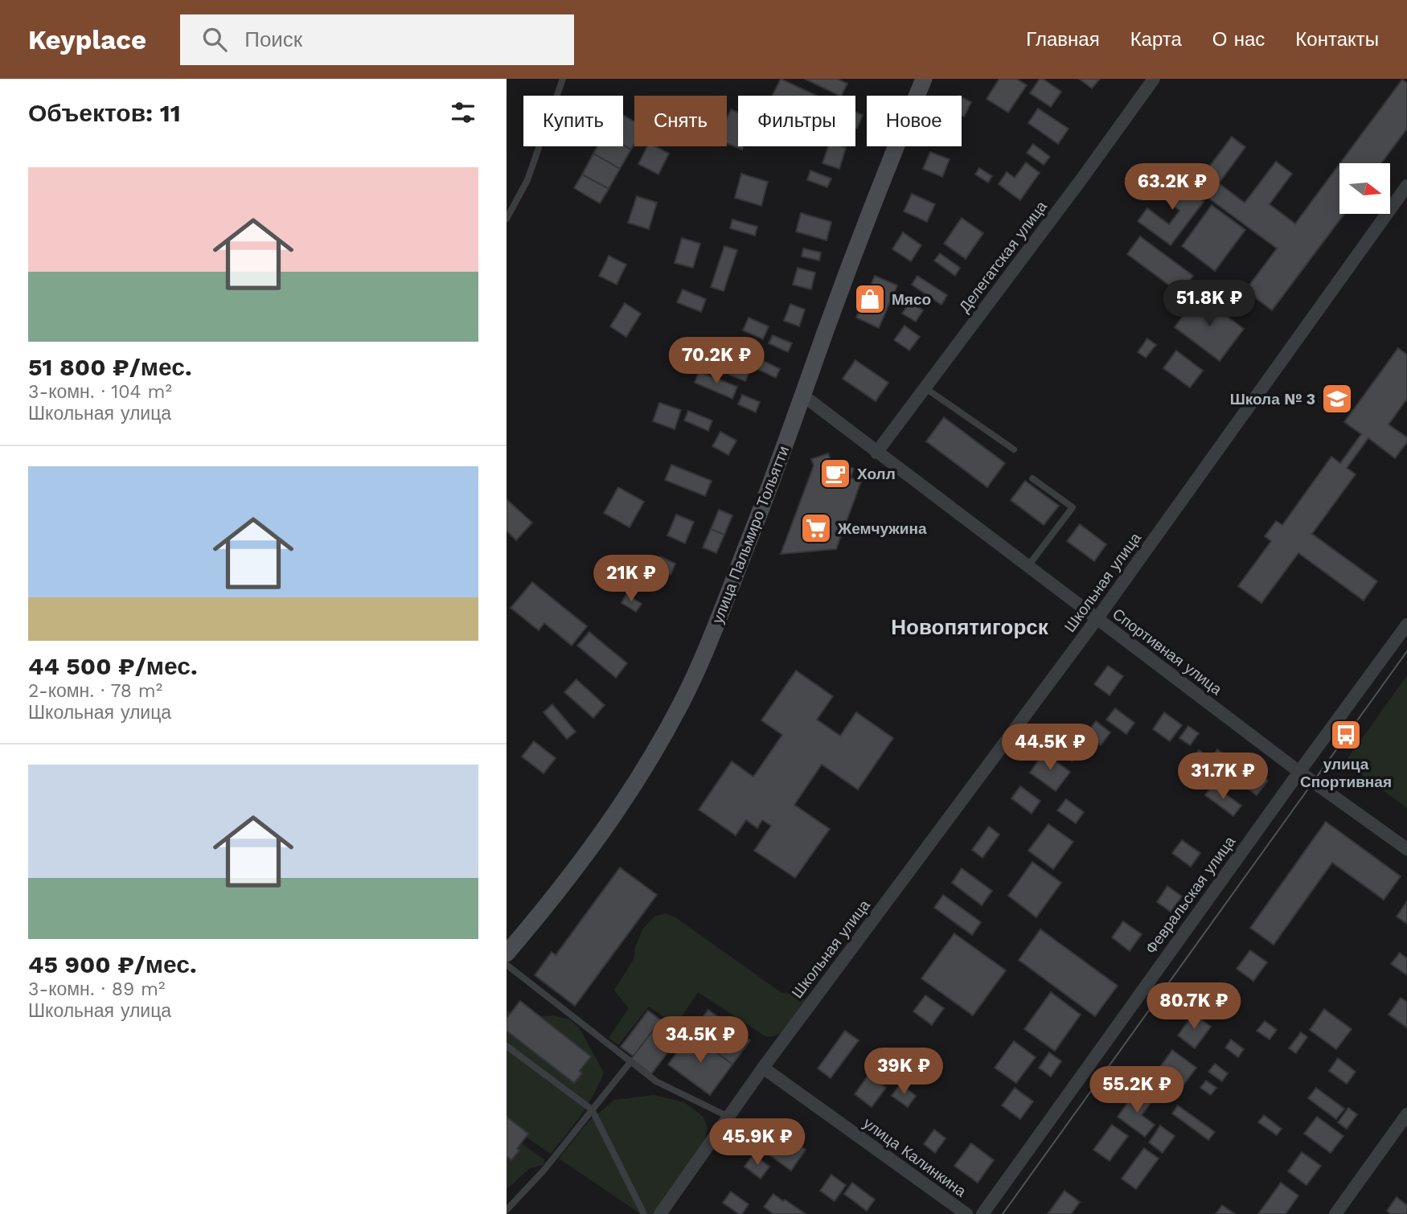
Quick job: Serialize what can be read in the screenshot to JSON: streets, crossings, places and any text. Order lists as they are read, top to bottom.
{
  "streets": {
    "street": [
      "Делегатская улица",
      "улица Пальмиро Тольятти",
      "Школьная улица",
      "Спортивная улица",
      "Февральская улица",
      "улица Калинкина"
    ]
  },
  "crossings": [
    ["Делегатская улица", "Спортивная улица"],
    ["улица Пальмиро Тольятти", "Спортивная улица"],
    ["Школьная улица", "Спортивная улица"],
    ["Школьная улица", "улица Калинкина"],
    ["Спортивная улица", "Февральская улица"]
  ],
  "districts": ["Новопятигорск"],
  "places": {
    "shop": ["Мясо"],
    "school or university": ["Школа № 3"],
    "cafe": ["Холл"],
    "supermarket": ["Жемчужина"],
    "bus stop": ["улица Спортивная"]
  },
  "north": "right",
  "page": {
    "header": "Keyplace",
    "search": "Поиск",
    "nav": [
      "Главная",
      "Карта",
      "О нас",
      "Контакты"
    ],
    "heading": "Объектов: 11",
    "chip": [
      "Купить",
      "Снять",
      "Фильтры",
      "Новое"
    ],
    "list": [
      {
        "name": "51 800 ₽/мес.",
        "note": "3-комн. · 104 m² · Школьная улица"
      },
      {
        "name": "44 500 ₽/мес.",
        "note": "2-комн. · 78 m² · Школьная улица"
      },
      {
        "name": "45 900 ₽/мес.",
        "note": "3-комн. · 89 m² · Школьная улица"
      }
    ],
    "price": [
      "63.2K ₽",
      "51.8K ₽",
      "70.2K ₽",
      "21K ₽",
      "44.5K ₽",
      "31.7K ₽",
      "80.7K ₽",
      "34.5K ₽",
      "39K ₽",
      "55.2K ₽",
      "45.9K ₽"
    ]
  }
}
